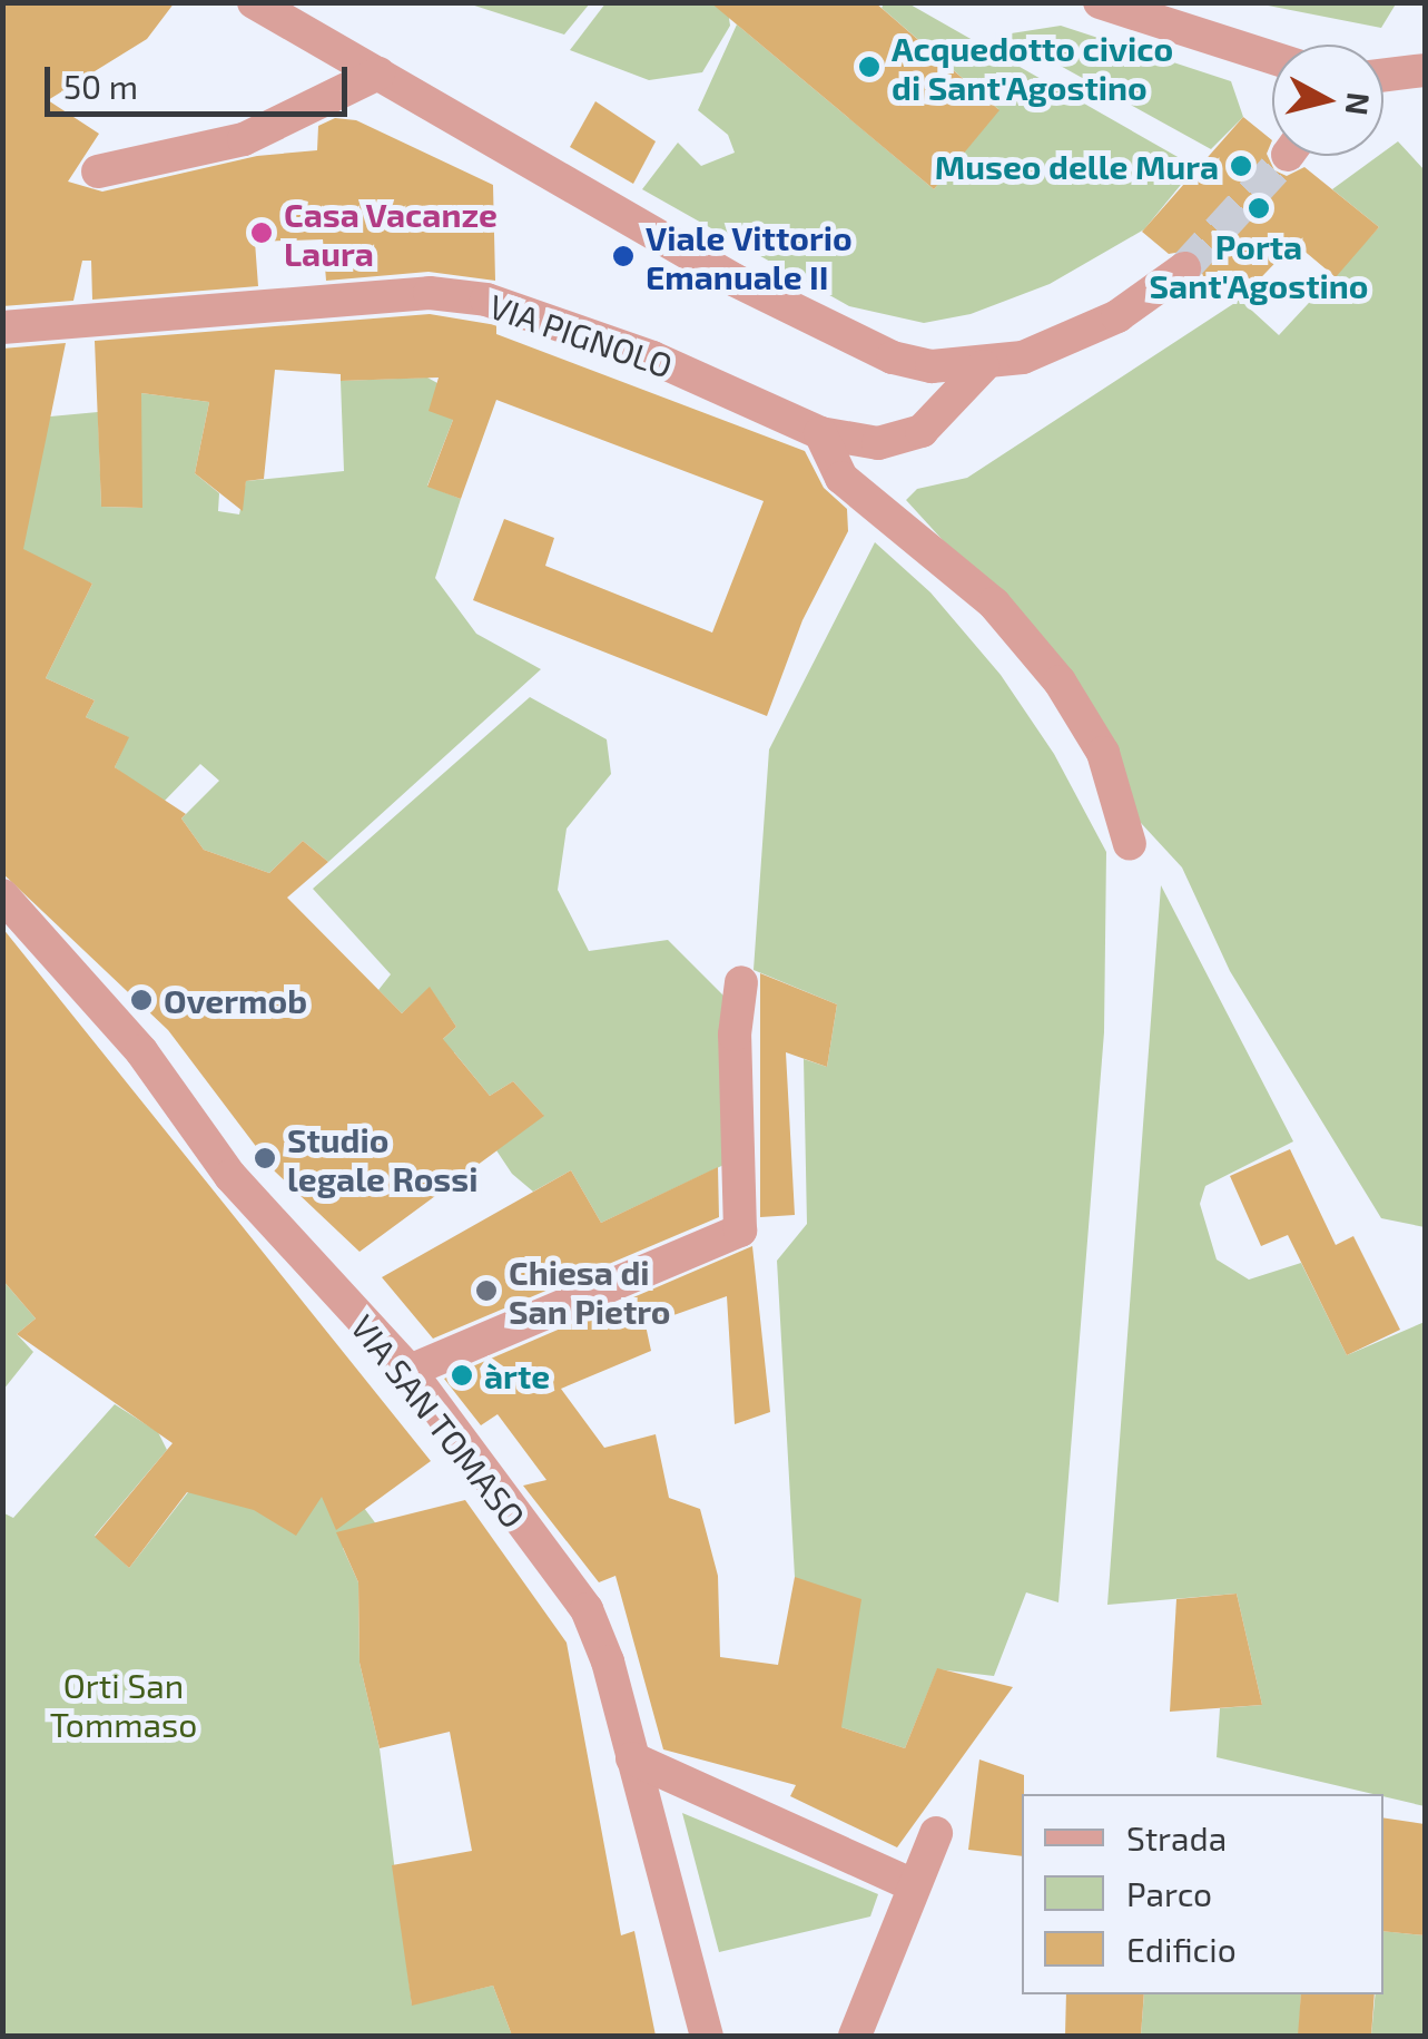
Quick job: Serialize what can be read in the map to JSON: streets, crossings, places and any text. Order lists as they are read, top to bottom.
{
  "streets": {
    "street": ["VIA PIGNOLO", "VIA SAN TOMASO"]
  },
  "parks": ["Orti San Tommaso"],
  "places": [
    "Acquedotto civico di Sant'Agostino",
    "Museo delle Mura",
    "Porta Sant'Agostino",
    "Casa Vacanze Laura",
    "Viale Vittorio Emanuale II",
    "Overmob",
    "Studio legale Rossi",
    "Chiesa di San Pietro",
    "àrte"
  ],
  "legend": ["Strada", "Parco", "Edificio"],
  "scale_bar": "50 m",
  "north": "right"
}
